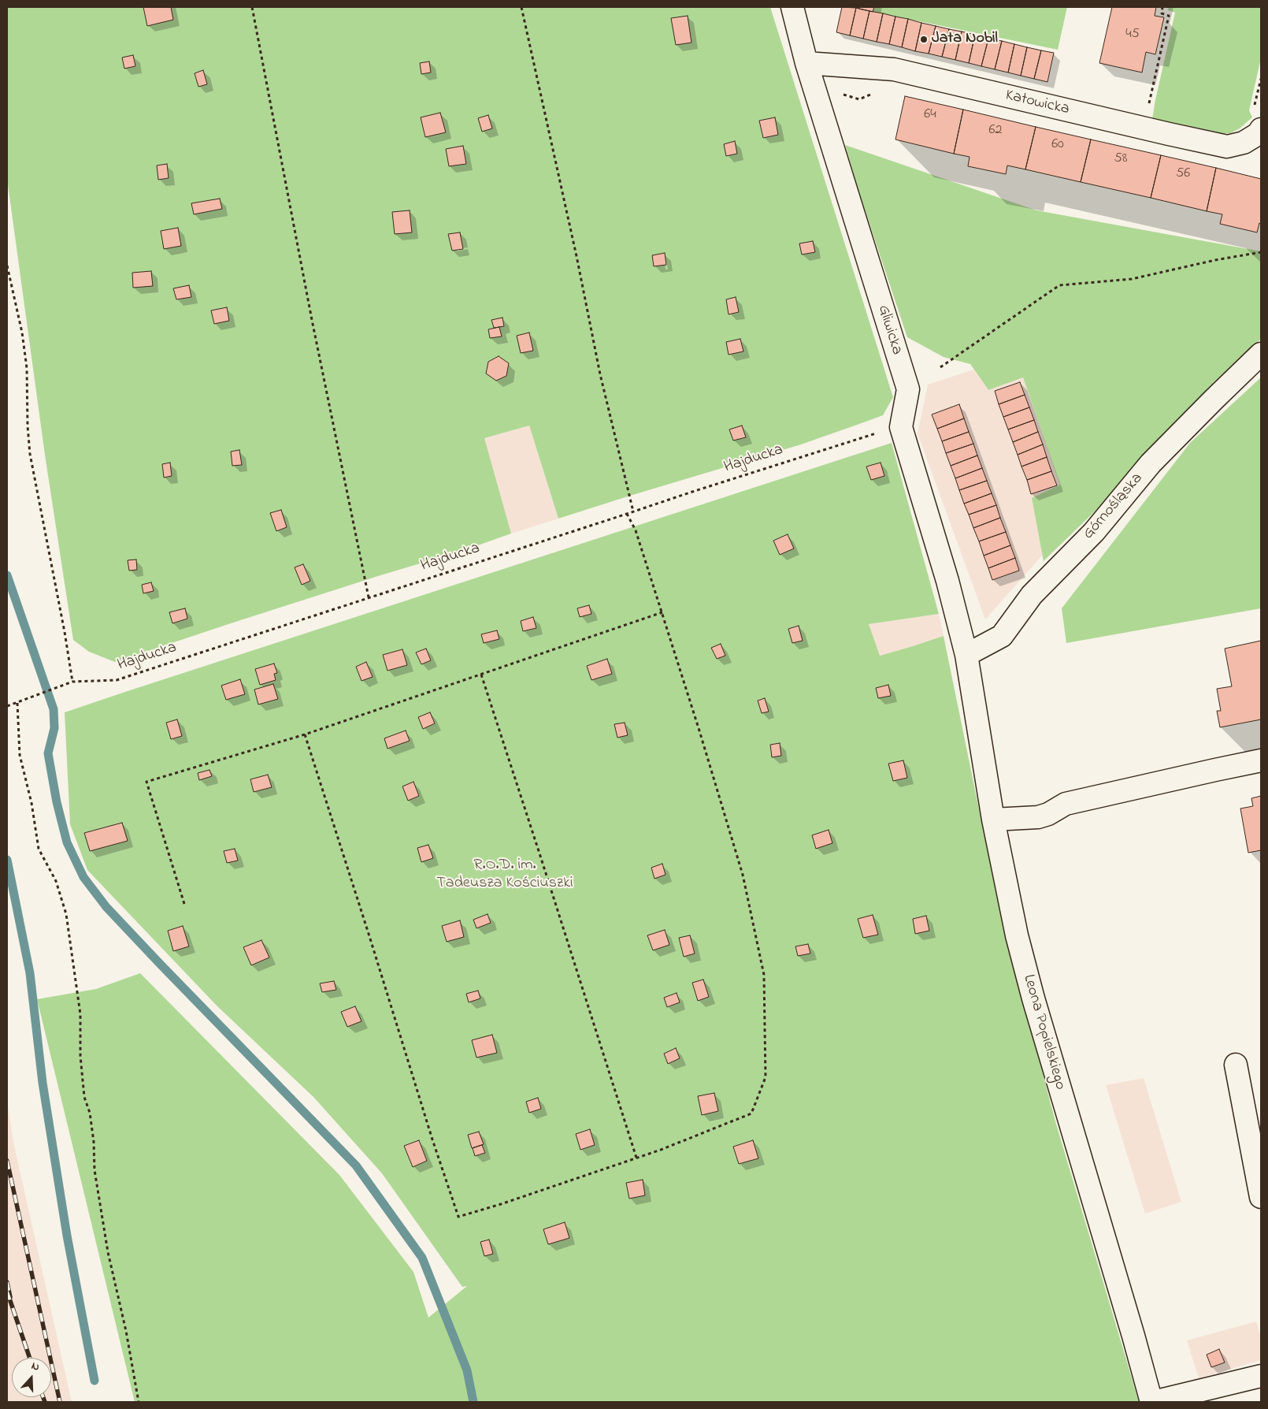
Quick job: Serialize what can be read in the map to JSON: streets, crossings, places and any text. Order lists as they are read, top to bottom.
{
  "streets": {
    "street": [
      "Katowicka",
      "Gliwicka",
      "Górnośląska",
      "Leona Popielskiego"
    ],
    "path": ["Hajducka"]
  },
  "crossings": [
    ["Katowicka", "Gliwicka"],
    ["Gliwicka", "Hajducka"],
    ["Gliwicka", "Górnośląska"],
    ["Gliwicka", "Leona Popielskiego"],
    ["Górnośląska", "Leona Popielskiego"]
  ],
  "parks": ["R.O.D. im. Tadeusza Kościuszki"],
  "places": ["Jata Nobil"],
  "house_numbers": [
    "45",
    "64",
    "62",
    "60",
    "58",
    "56"
  ],
  "north": "top"
}
